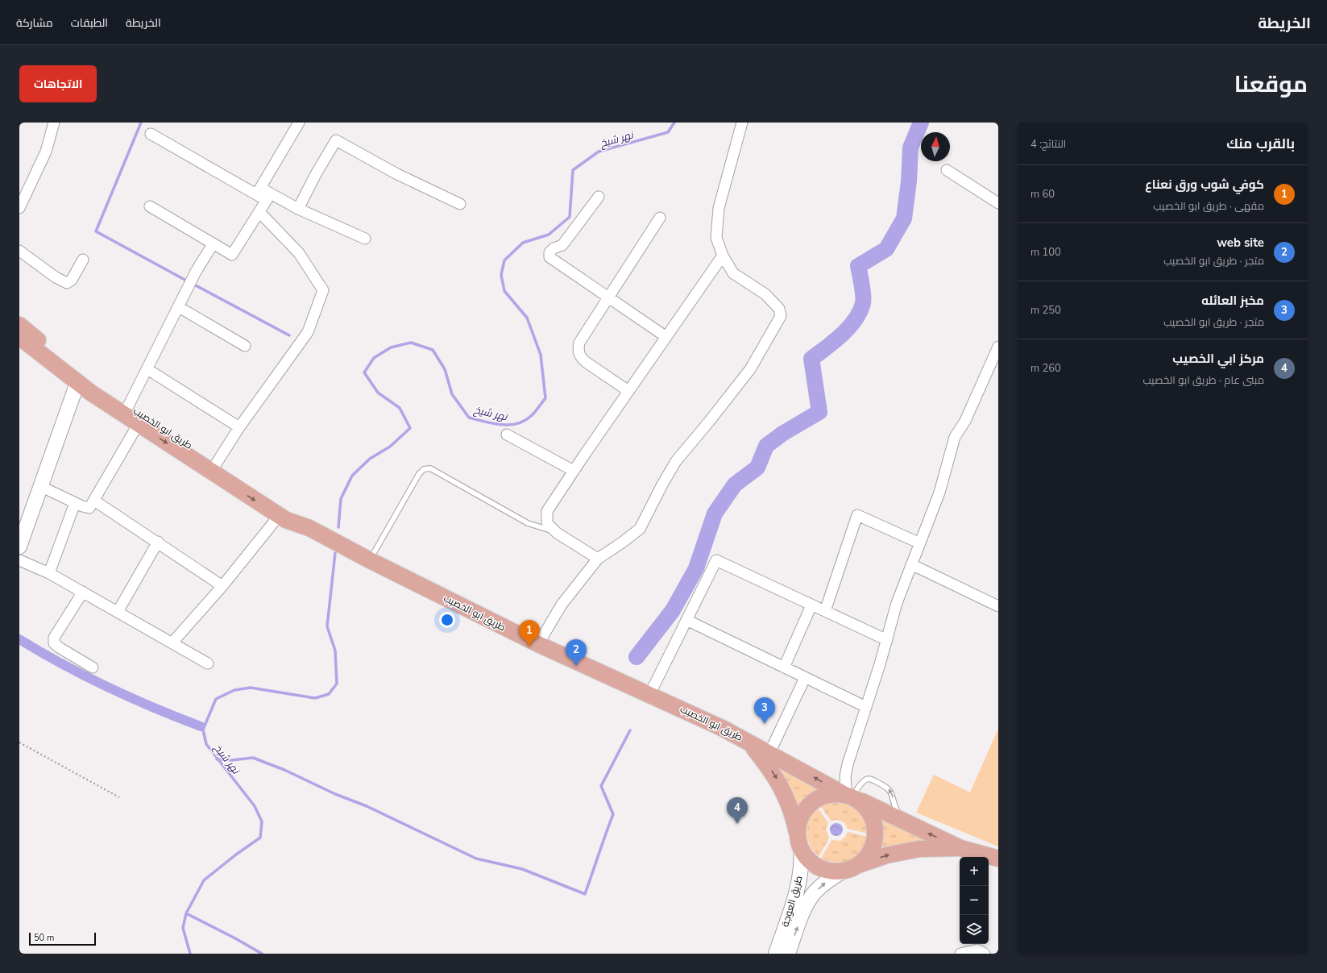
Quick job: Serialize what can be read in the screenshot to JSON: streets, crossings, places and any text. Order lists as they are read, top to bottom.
{
  "streets": {
    "main road": ["طريق ابو الخصيب", "طريق العوجة"]
  },
  "crossings": [
    ["طريق ابو الخصيب", "طريق العوجة"]
  ],
  "one_way": ["طريق العوجة"],
  "water": ["نهر شيخ"],
  "scale_bar": "50 m",
  "north": "top",
  "page": {
    "header": "الخريطة",
    "nav": ["الخريطة", "الطبقات", "مشاركة"],
    "title": "موقعنا",
    "buttons": "الاتجاهات",
    "heading": ["بالقرب منك", "النتائج: 4"],
    "list": [
      {
        "mark": "1",
        "name": "كوفي شوب ورق نعناع",
        "note": "مقهى · طريق ابو الخصيب",
        "value": "60 m"
      },
      {
        "mark": "2",
        "name": "web site",
        "note": "متجر · طريق ابو الخصيب",
        "value": "100 m"
      },
      {
        "mark": "3",
        "name": "مخبز العائله",
        "note": "متجر · طريق ابو الخصيب",
        "value": "250 m"
      },
      {
        "mark": "4",
        "name": "مركز ابي الخصيب",
        "note": "مبنى عام · طريق ابو الخصيب",
        "value": "260 m"
      }
    ],
    "pins": [
      "1",
      "2",
      "3",
      "4"
    ],
    "map_buttons": ["+", "−"],
    "scale": "50 m"
  }
}
